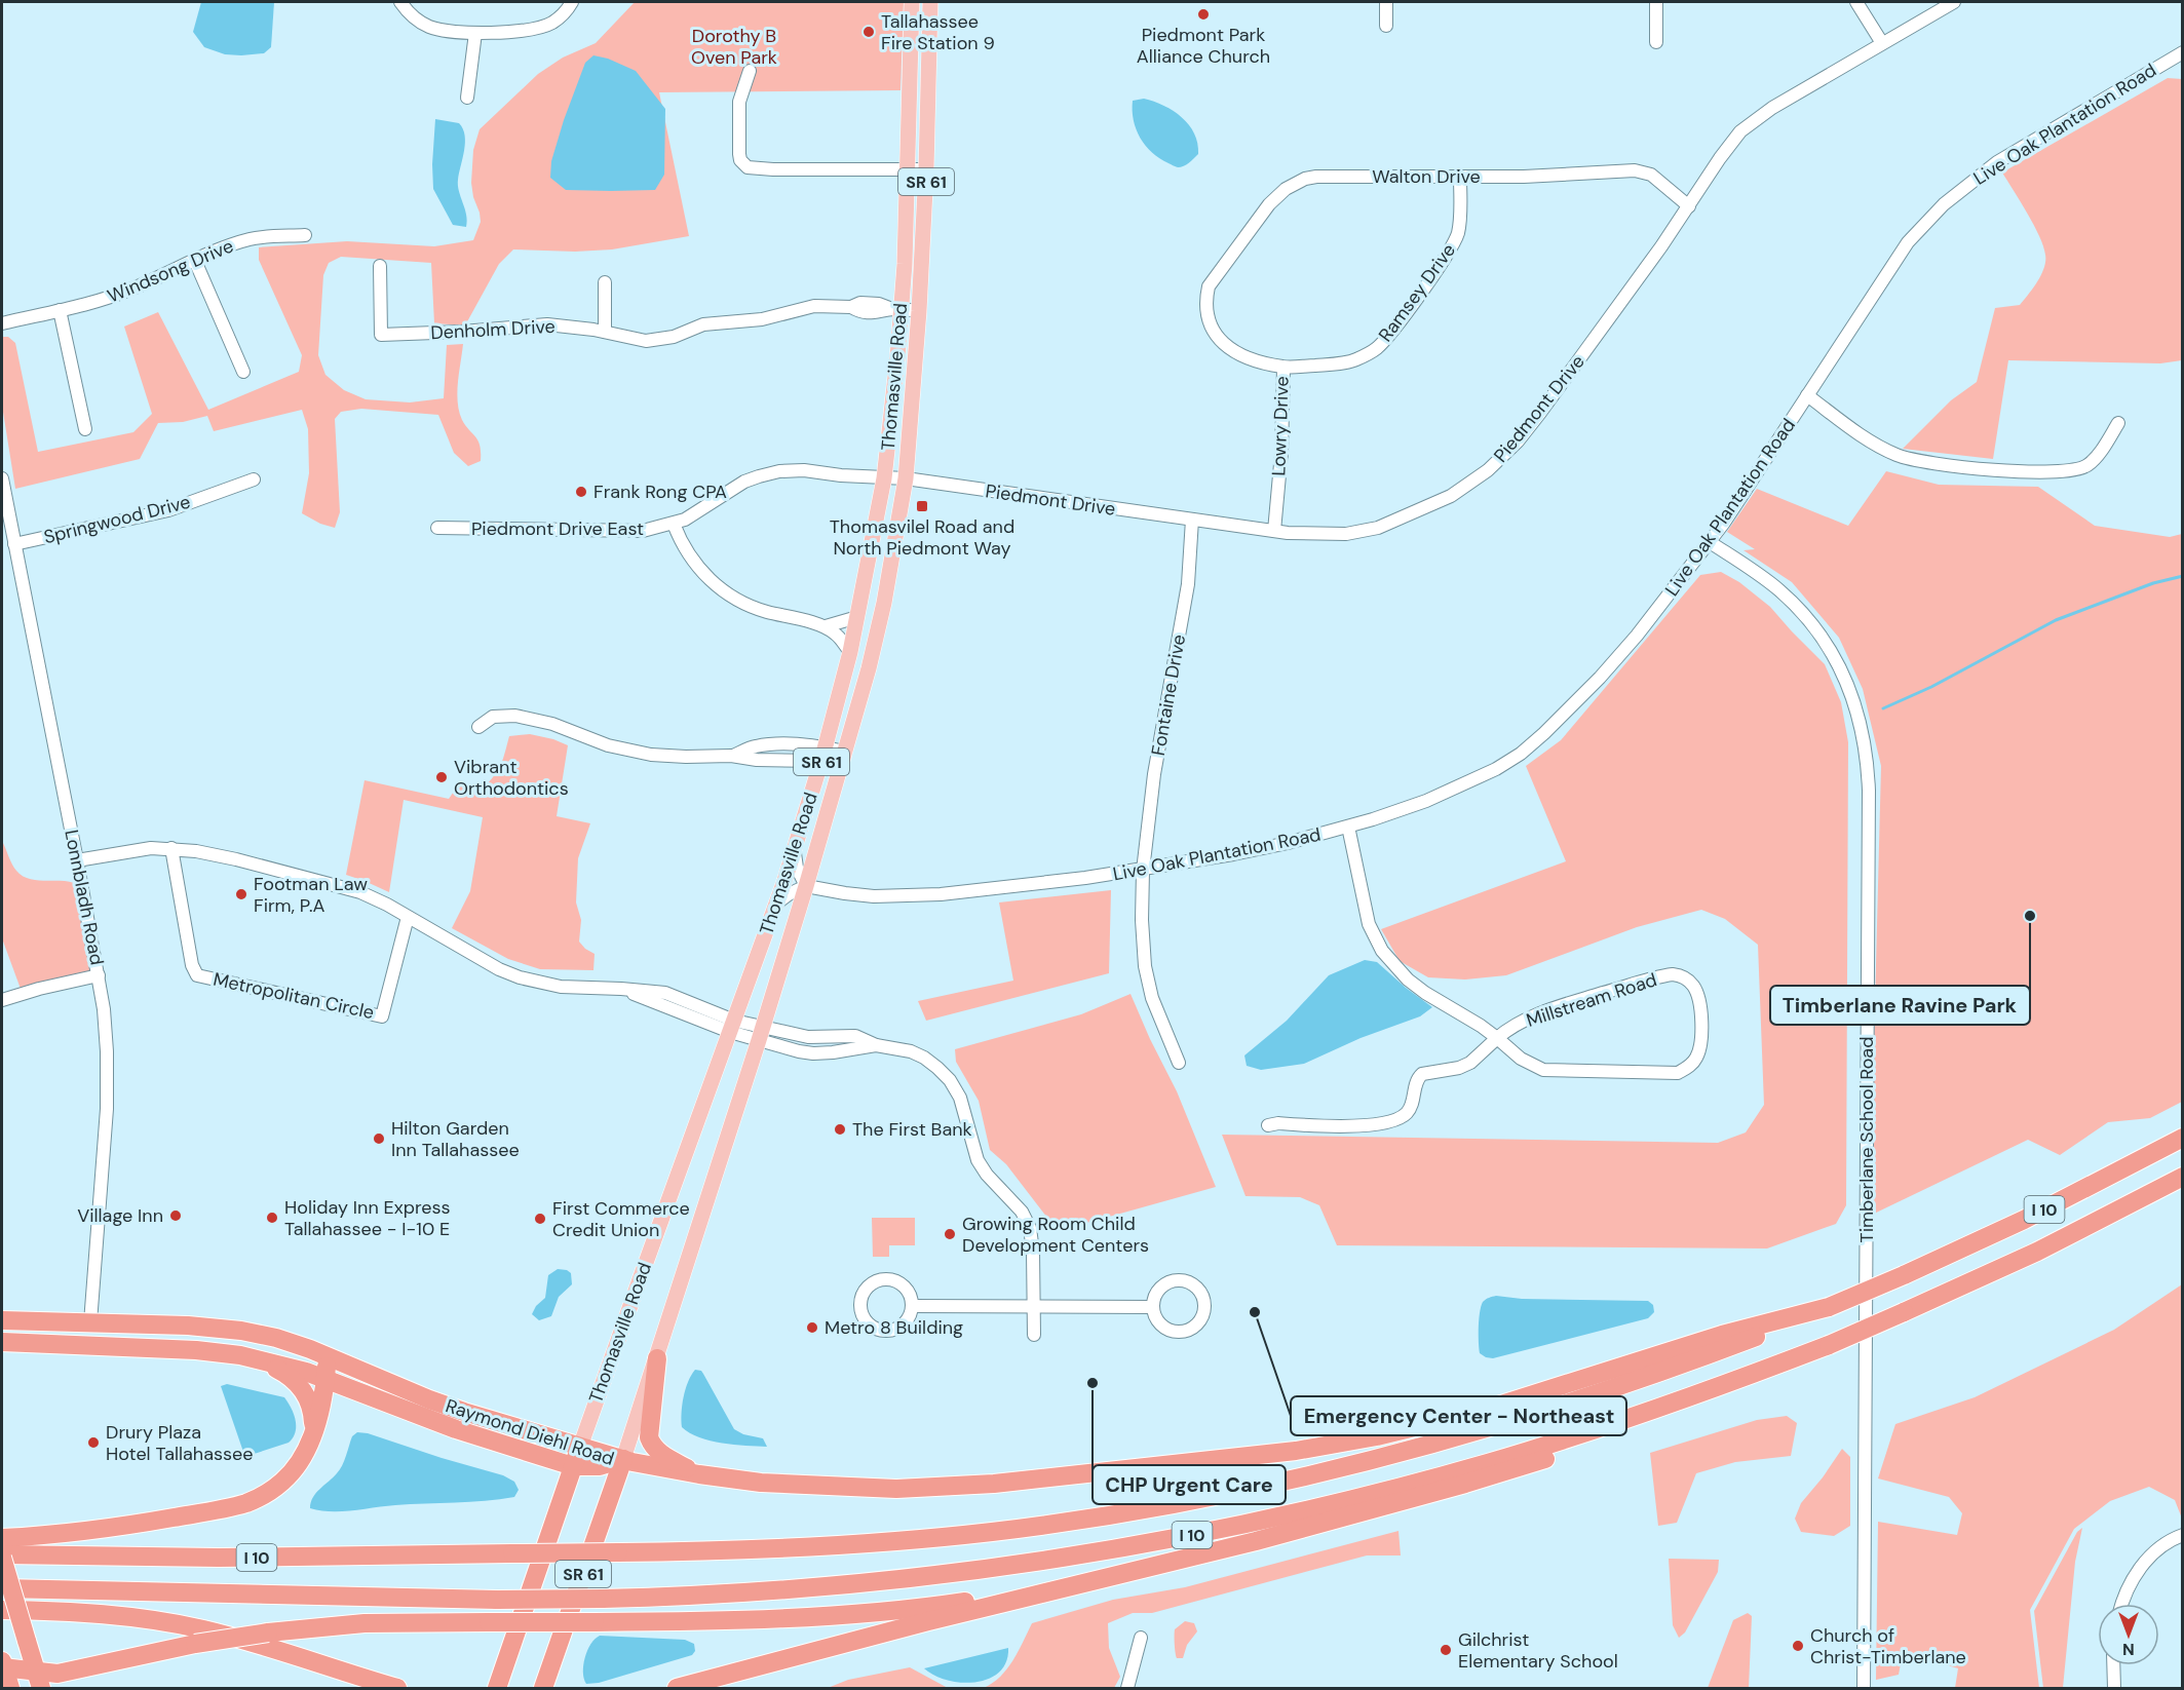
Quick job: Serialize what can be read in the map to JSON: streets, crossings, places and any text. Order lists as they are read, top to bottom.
{
  "streets": {
    "highway": [
      "SR 61",
      "Thomasville Road",
      "I 10",
      "Raymond Diehl Road"
    ],
    "street": [
      "Live Oak Plantation Road",
      "Walton Drive",
      "Windsong Drive",
      "Ramsey Drive",
      "Denholm Drive",
      "Piedmont Drive",
      "Lowry Drive",
      "Springwood Drive",
      "Piedmont Drive East",
      "Fontaine Drive",
      "Lonnbladh Road",
      "Metropolitan Circle",
      "Millstream Road",
      "Timberlane School Road"
    ]
  },
  "crossings": [
    ["Live Oak Plantation Road", "Thomasville Road"],
    ["Live Oak Plantation Road", "Fontaine Drive"],
    ["Live Oak Plantation Road", "Millstream Road"],
    ["Live Oak Plantation Road", "Timberlane School Road"],
    ["Walton Drive", "Ramsey Drive"],
    ["Walton Drive", "Piedmont Drive"],
    ["Walton Drive", "Lowry Drive"],
    ["Ramsey Drive", "Lowry Drive"],
    ["Denholm Drive", "Thomasville Road"],
    ["Thomasville Road", "Piedmont Drive"],
    ["Thomasville Road", "Piedmont Drive East"],
    ["Thomasville Road", "Raymond Diehl Road"],
    ["Piedmont Drive", "Lowry Drive"],
    ["Piedmont Drive", "Piedmont Drive East"],
    ["Piedmont Drive", "Fontaine Drive"],
    ["Springwood Drive", "Lonnbladh Road"],
    ["Lonnbladh Road", "Raymond Diehl Road"]
  ],
  "parks": ["Dorothy B Oven Park"],
  "places": {
    "other": [
      "Piedmont Park Alliance Church",
      "Tallahassee Fire Station 9",
      "Frank Rong CPA",
      "Vibrant Orthodontics",
      "Footman Law Firm, P.A",
      "Timberlane Ravine Park",
      "The First Bank",
      "Hilton Garden Inn Tallahassee",
      "Village Inn",
      "Holiday Inn Express Tallahassee - I-10 E",
      "First Commerce Credit Union",
      "Growing Room Child Development Centers",
      "Emergency Center - Northeast",
      "Metro 8 Building",
      "CHP Urgent Care",
      "Drury Plaza Hotel Tallahassee",
      "Church of Christ-Timberlane",
      "Gilchrist Elementary School"
    ],
    "transit": ["Thomasvilel Road and North Piedmont Way"]
  },
  "north": "bottom"
}
